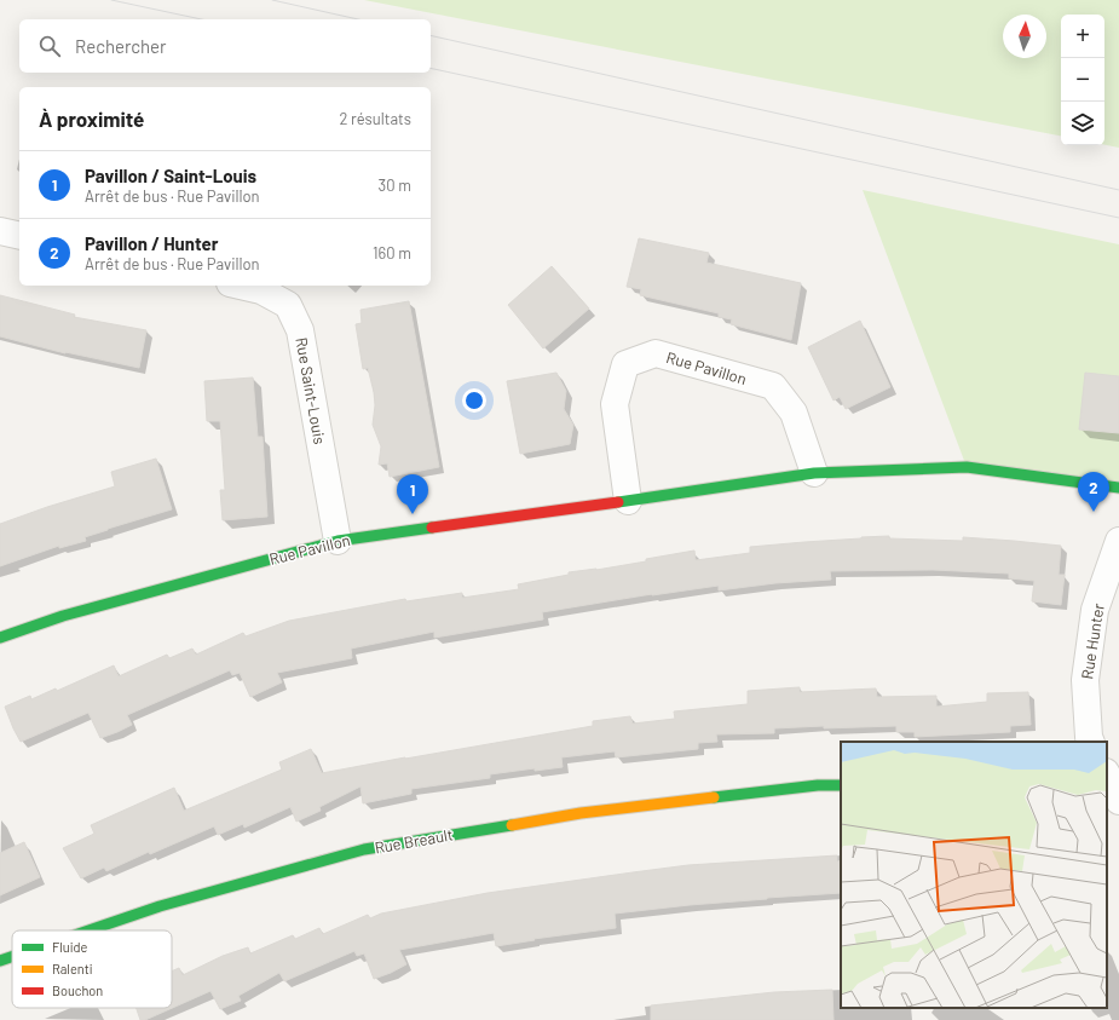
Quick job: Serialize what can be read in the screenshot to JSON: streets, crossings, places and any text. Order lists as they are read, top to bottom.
{
  "streets": {
    "street": [
      "Rue Pavillon",
      "Rue Saint-Louis",
      "Rue Hunter",
      "Rue Breault"
    ]
  },
  "crossings": [
    ["Rue Pavillon", "Rue Saint-Louis"]
  ],
  "legend": ["Fluide", "Ralenti", "Bouchon"],
  "north": "top",
  "page": {
    "map_buttons": ["+", "−"],
    "search": "Rechercher",
    "heading": ["À proximité", "2 résultats"],
    "list": [
      {
        "mark": "1",
        "name": "Pavillon / Saint-Louis",
        "note": "Arrêt de bus · Rue Pavillon",
        "value": "30 m"
      },
      {
        "mark": "2",
        "name": "Pavillon / Hunter",
        "note": "Arrêt de bus · Rue Pavillon",
        "value": "160 m"
      }
    ],
    "pins": ["2", "1"]
  }
}
